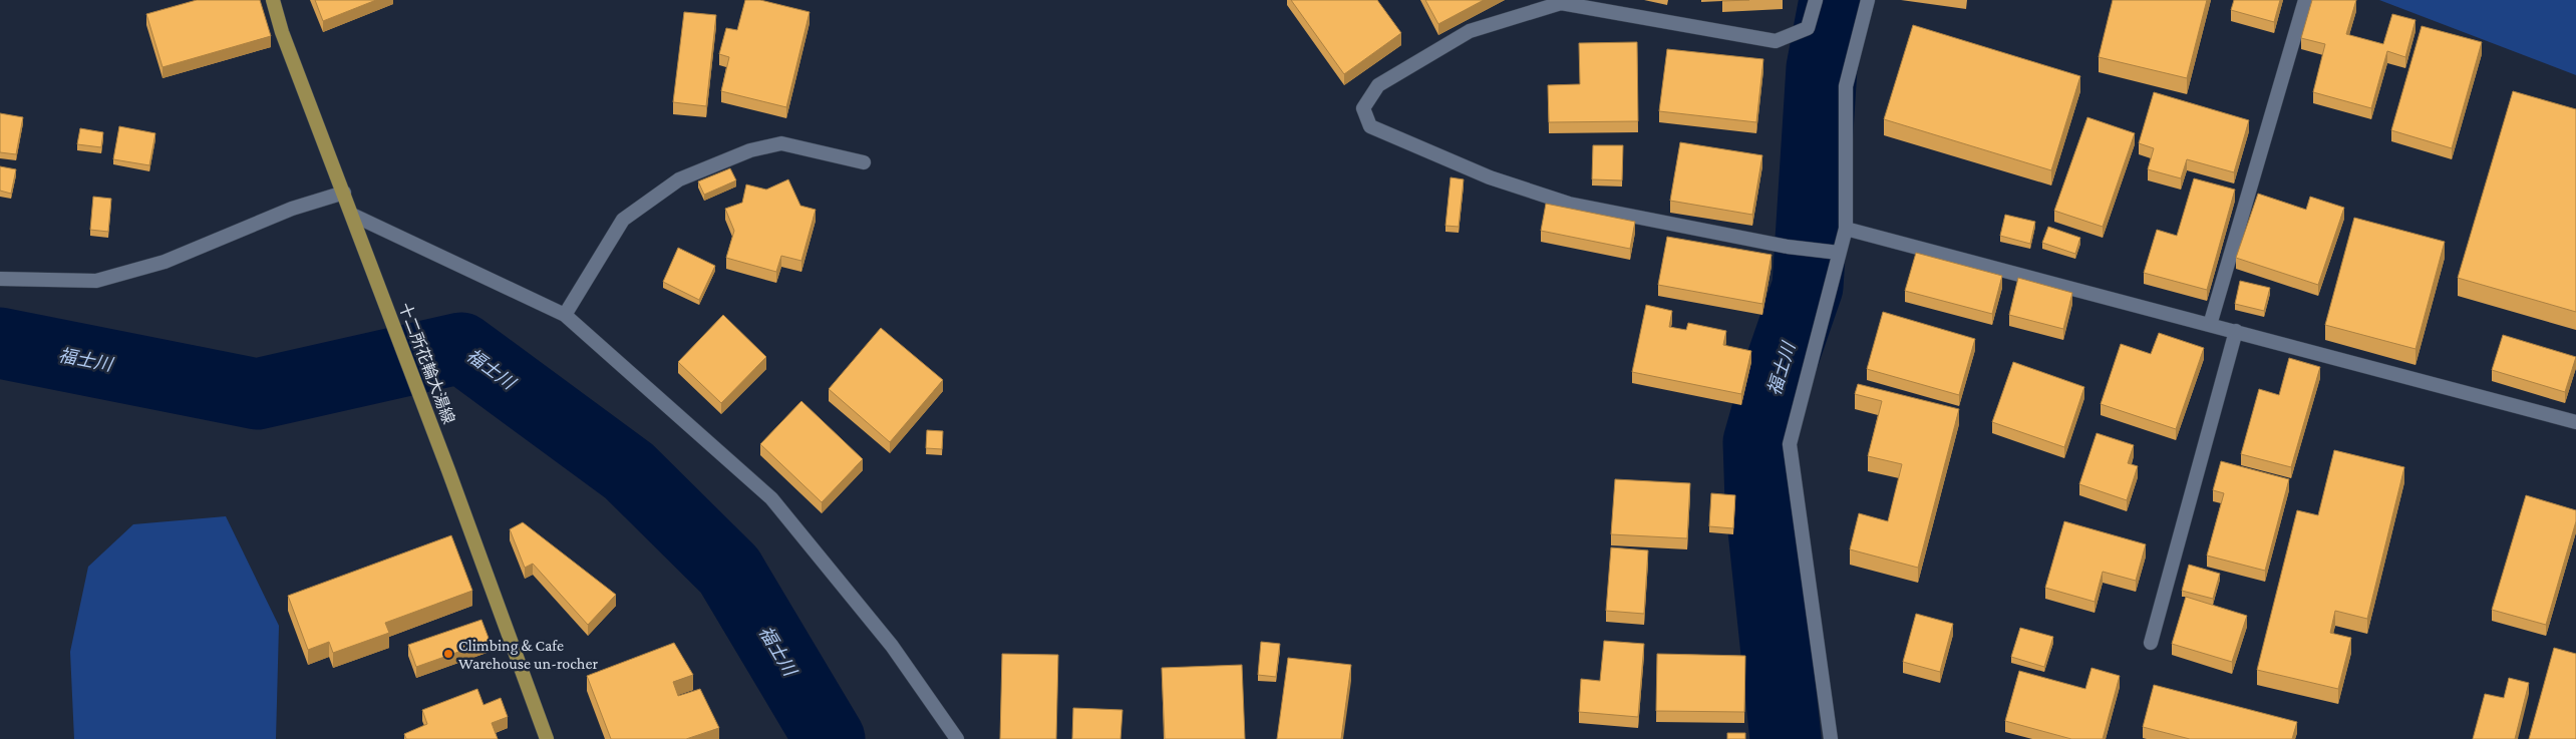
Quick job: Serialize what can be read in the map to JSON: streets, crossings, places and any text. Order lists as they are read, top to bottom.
{
  "streets": {
    "main road": ["十二所花輪大湯線"]
  },
  "water": ["福士川"],
  "places": ["Climbing & Cafe Warehouse un-rocher"]
}
